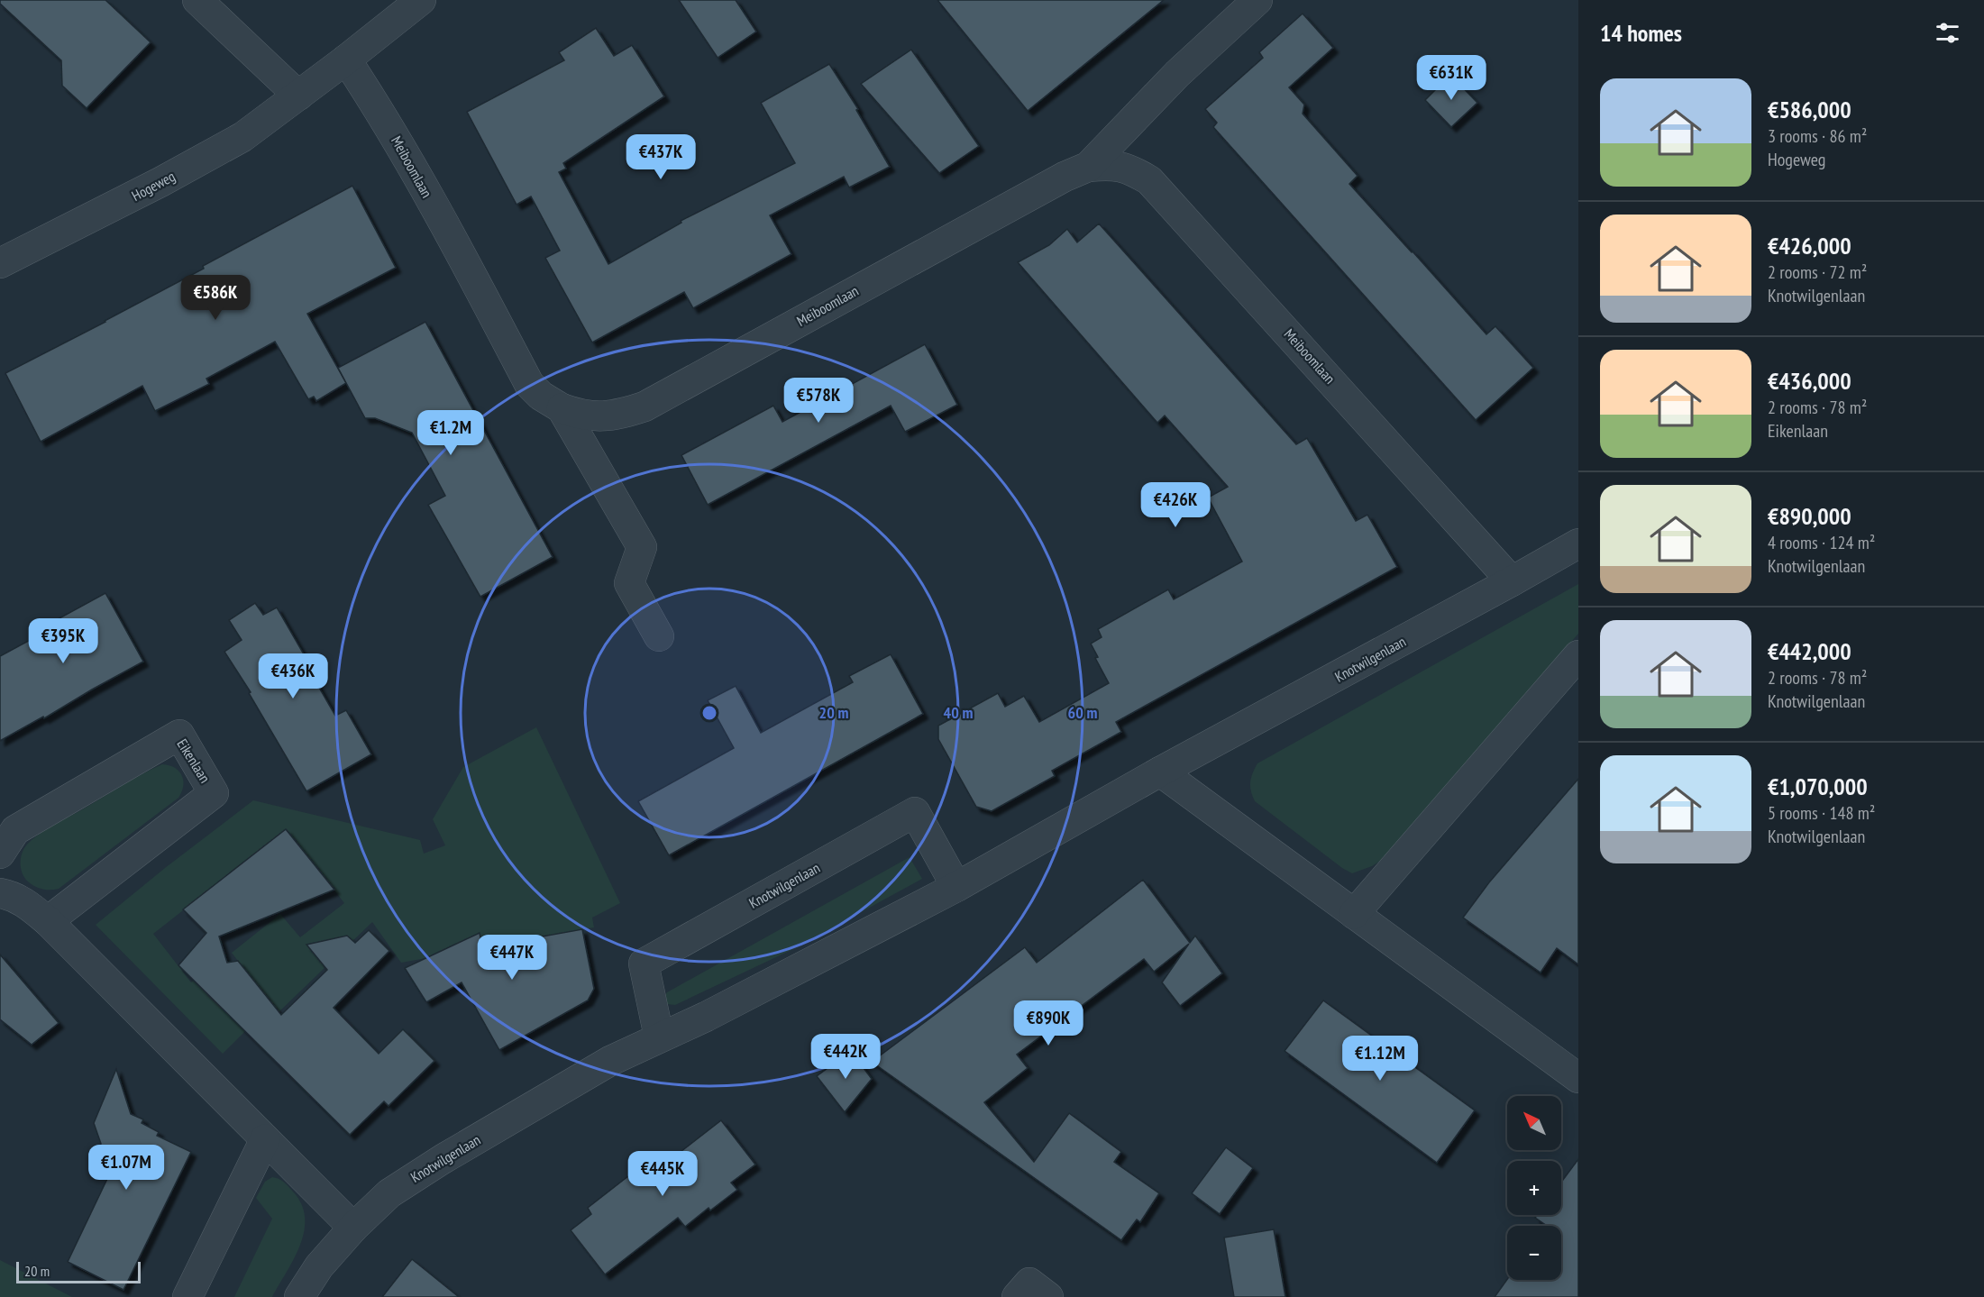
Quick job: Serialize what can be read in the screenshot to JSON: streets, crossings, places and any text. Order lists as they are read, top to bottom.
{
  "streets": {
    "street": [
      "Meiboomlaan",
      "Hogeweg",
      "Knotwilgenlaan",
      "Eikenlaan"
    ]
  },
  "crossings": [
    ["Meiboomlaan", "Hogeweg"],
    ["Meiboomlaan", "Knotwilgenlaan"]
  ],
  "scale_bar": "20 m",
  "north": "top left",
  "page": {
    "heading": "14 homes",
    "price": [
      "€631K",
      "€437K",
      "€586K",
      "€578K",
      "€1.2M",
      "€426K",
      "€395K",
      "€436K",
      "€447K",
      "€890K",
      "€442K",
      "€1.12M",
      "€1.07M",
      "€445K"
    ],
    "list": [
      {
        "name": "€586,000",
        "note": "3 rooms · 86 m² · Hogeweg"
      },
      {
        "name": "€426,000",
        "note": "2 rooms · 72 m² · Knotwilgenlaan"
      },
      {
        "name": "€436,000",
        "note": "2 rooms · 78 m² · Eikenlaan"
      },
      {
        "name": "€890,000",
        "note": "4 rooms · 124 m² · Knotwilgenlaan"
      },
      {
        "name": "€442,000",
        "note": "2 rooms · 78 m² · Knotwilgenlaan"
      },
      {
        "name": "€1,070,000",
        "note": "5 rooms · 148 m² · Knotwilgenlaan"
      }
    ],
    "map_buttons": ["+", "−"],
    "scale": "20 m"
  },
  "rings": ["20 m", "40 m", "60 m"]
}
